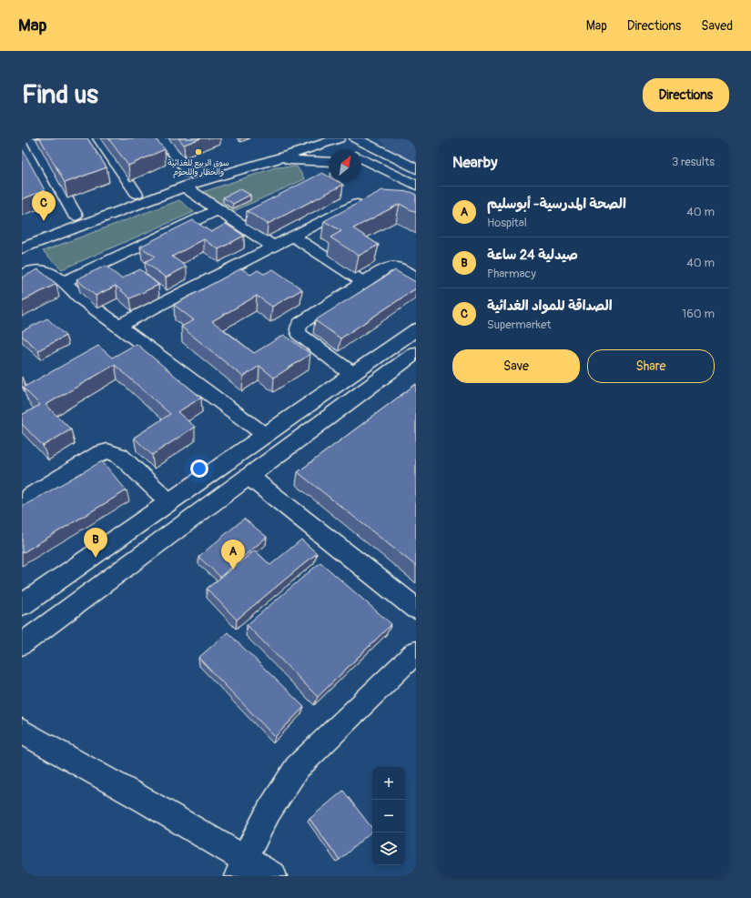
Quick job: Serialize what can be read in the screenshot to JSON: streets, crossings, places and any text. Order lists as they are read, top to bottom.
{
  "places": ["سوق الربيع للغذائية والخظار واللحوم"],
  "north": "top right",
  "page": {
    "header": "Map",
    "nav": ["Map", "Directions", "Saved"],
    "buttons": [
      "Directions",
      ["Save", "Share"]
    ],
    "title": "Find us",
    "heading": ["Nearby", "3 results"],
    "list": [
      {
        "mark": "A",
        "name": "الصحة المدرسية- أبوسليم",
        "note": "Hospital",
        "value": "40 m"
      },
      {
        "mark": "B",
        "name": "صيدلية 24 ساعة",
        "note": "Pharmacy",
        "value": "40 m"
      },
      {
        "mark": "C",
        "name": "الصداقة للمواد الغدائية",
        "note": "Supermarket",
        "value": "160 m"
      }
    ],
    "pins": ["C", "B", "A"],
    "map_buttons": ["+", "−"]
  }
}
